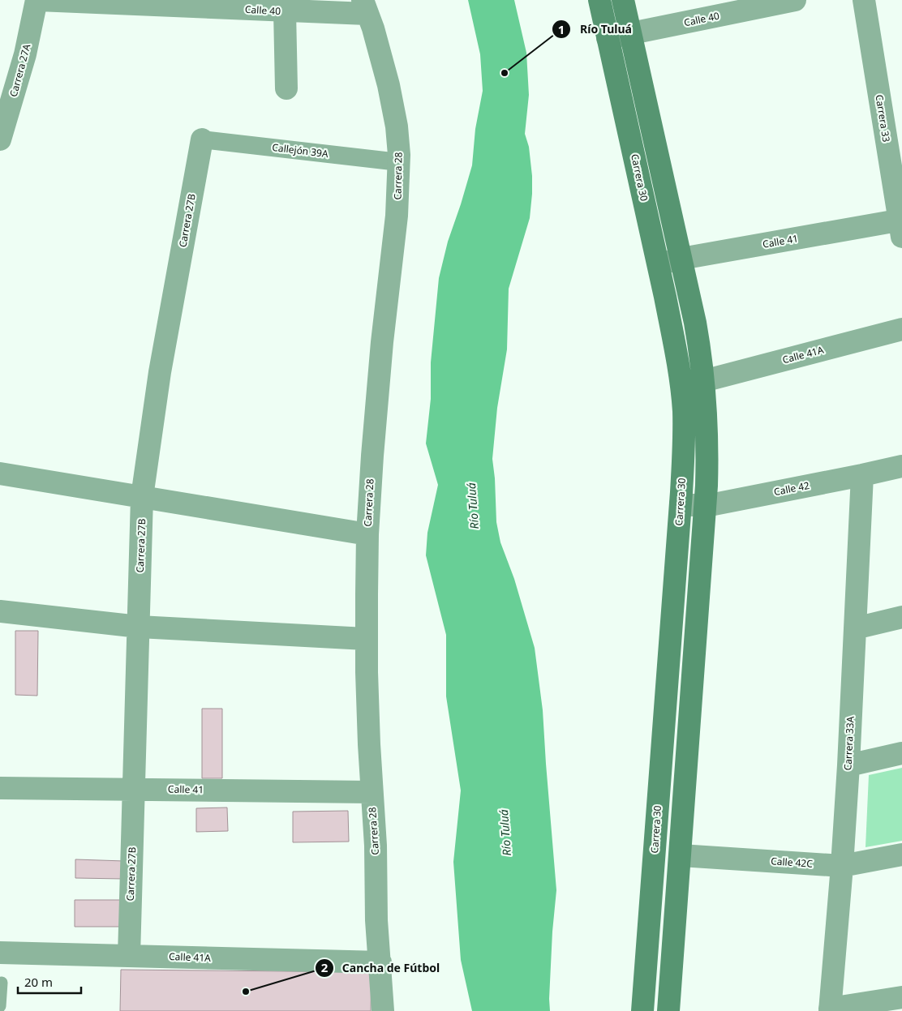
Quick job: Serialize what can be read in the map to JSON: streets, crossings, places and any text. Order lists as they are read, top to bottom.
{
  "streets": {
    "main road": ["Carrera 30"],
    "street": [
      "Calle 40",
      "Carrera 27A",
      "Carrera 33",
      "Callejón 39A",
      "Carrera 28",
      "Carrera 27B",
      "Calle 41",
      "Calle 41A",
      "Calle 42",
      "Carrera 33A",
      "Calle 42C"
    ]
  },
  "crossings": [
    ["Calle 40", "Carrera 27A"],
    ["Calle 40", "Carrera 28"],
    ["Calle 40", "Carrera 30"],
    ["Carrera 33", "Calle 41"],
    ["Callejón 39A", "Carrera 28"],
    ["Callejón 39A", "Carrera 27B"],
    ["Carrera 28", "Calle 41"],
    ["Carrera 28", "Calle 41A"],
    ["Carrera 30", "Calle 41"],
    ["Carrera 30", "Calle 42"],
    ["Carrera 27B", "Calle 41"],
    ["Carrera 27B", "Calle 41A"],
    ["Calle 42", "Carrera 33A"],
    ["Carrera 33A", "Calle 42C"]
  ],
  "water": ["Río Tuluá"],
  "places": ["Río Tuluá", "Cancha de Fútbol"],
  "scale_bar": "20 m"
}
